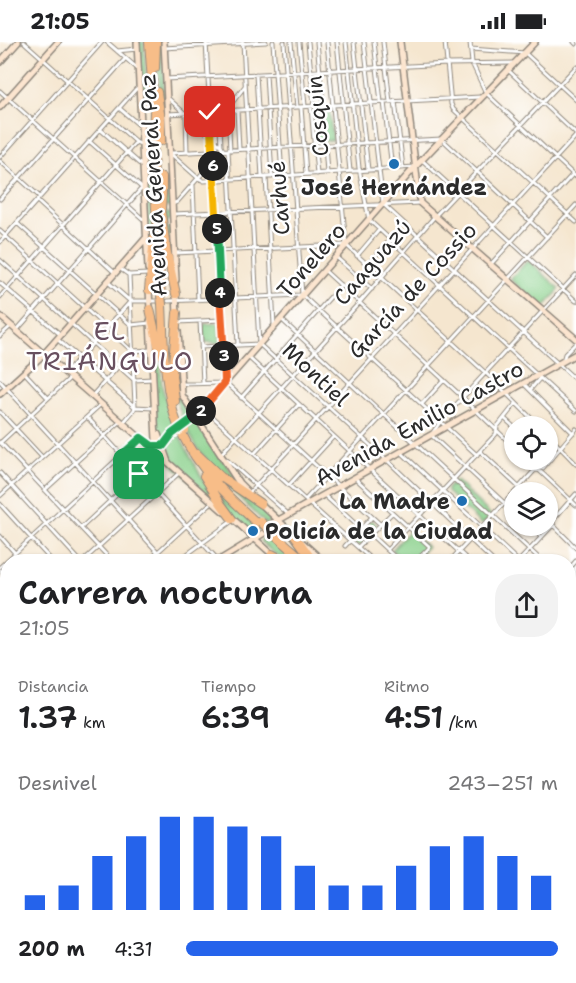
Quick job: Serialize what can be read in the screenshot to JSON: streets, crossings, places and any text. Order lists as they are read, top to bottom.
{
  "streets": {
    "highway": ["Avenida General Paz"],
    "street": [
      "Cosquín",
      "Carhué",
      "Tonelero",
      "Caaguazú",
      "García de Cossio",
      "Montiel",
      "Avenida Emilio Castro"
    ]
  },
  "crossings": [
    ["Cosquín", "Tonelero"],
    ["Avenida General Paz", "Tonelero"],
    ["Avenida General Paz", "Caaguazú"],
    ["Avenida General Paz", "García de Cossio"],
    ["Avenida General Paz", "Avenida Emilio Castro"],
    ["Carhué", "Tonelero"],
    ["Tonelero", "Montiel"],
    ["Caaguazú", "Montiel"],
    ["García de Cossio", "Montiel"],
    ["Montiel", "Avenida Emilio Castro"]
  ],
  "districts": ["EL TRIÁNGULO"],
  "places": ["José Hernández", "La Madre", "Policía de la Ciudad"],
  "page": {
    "status": "21:05",
    "pins": [
      "6",
      "5",
      "4",
      "3",
      "2"
    ],
    "heading": ["Carrera nocturna", "21:05"],
    "stats": [
      ["Distancia", "1.37 km"],
      ["Tiempo", "6:39"],
      ["Ritmo", "4:51 /km"]
    ],
    "chart": ["Desnivel", "243–251 m"],
    "list": [
      {
        "name": "200 m",
        "note": "4:31"
      }
    ]
  }
}
